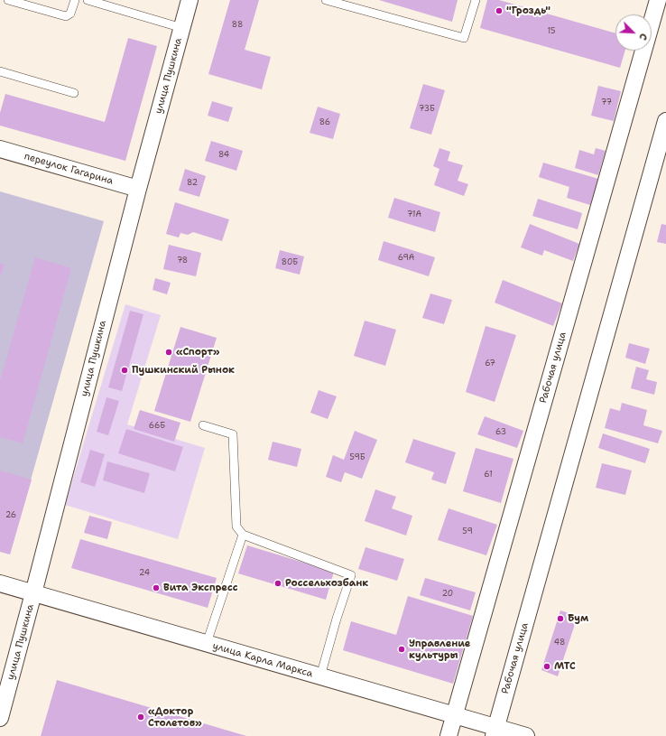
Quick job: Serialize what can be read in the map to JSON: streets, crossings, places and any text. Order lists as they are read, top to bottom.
{
  "streets": {
    "street": [
      "улица Пушкина",
      "переулок Гагарина",
      "Рабочая улица",
      "улица Карла Маркса"
    ]
  },
  "crossings": [
    ["улица Пушкина", "переулок Гагарина"],
    ["улица Пушкина", "улица Карла Маркса"],
    ["Рабочая улица", "улица Карла Маркса"]
  ],
  "places": [
    "\"Гроздь\"",
    "«Спорт»",
    "Пушкинский Рынок",
    "Россельхозбанк",
    "Вита Экспресс",
    "Бум",
    "Управление культуры",
    "МТС",
    "«Доктор Столетов»"
  ],
  "house_numbers": [
    "88",
    "15",
    "77",
    "73Б",
    "86",
    "84",
    "82",
    "71А",
    "69А",
    "78",
    "80Б",
    "67",
    "66Б",
    "63",
    "59Б",
    "61",
    "26",
    "59",
    "24",
    "20",
    "48"
  ],
  "north": "bottom right"
}
